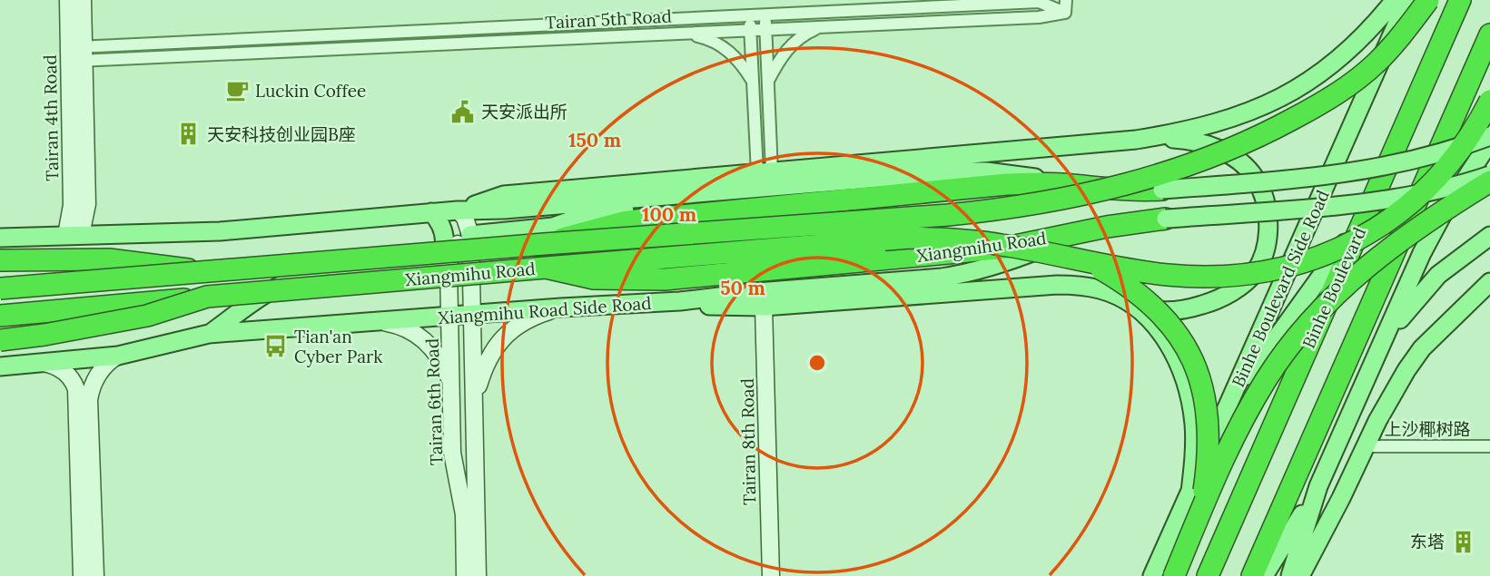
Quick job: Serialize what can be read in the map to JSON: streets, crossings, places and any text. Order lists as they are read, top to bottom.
{
  "streets": {
    "highway": ["Xiangmihu Road", "Binhe Boulevard"],
    "main road": ["Binhe Boulevard Side Road", "Xiangmihu Road Side Road"],
    "street": [
      "Tairan 5th Road",
      "Tairan 4th Road",
      "Tairan 6th Road",
      "上沙椰树路",
      "Tairan 8th Road"
    ]
  },
  "crossings": [
    ["Tairan 5th Road", "Tairan 4th Road"],
    ["Xiangmihu Road", "Xiangmihu Road Side Road"],
    ["Xiangmihu Road Side Road", "Tairan 6th Road"]
  ],
  "places": {
    "cafe": ["Luckin Coffee"],
    "public building": ["天安派出所"],
    "building": ["天安科技创业园B座", "东塔"],
    "bus stop": ["Tian'an Cyber Park"]
  },
  "rings": ["150 m", "100 m", "50 m"]
}
